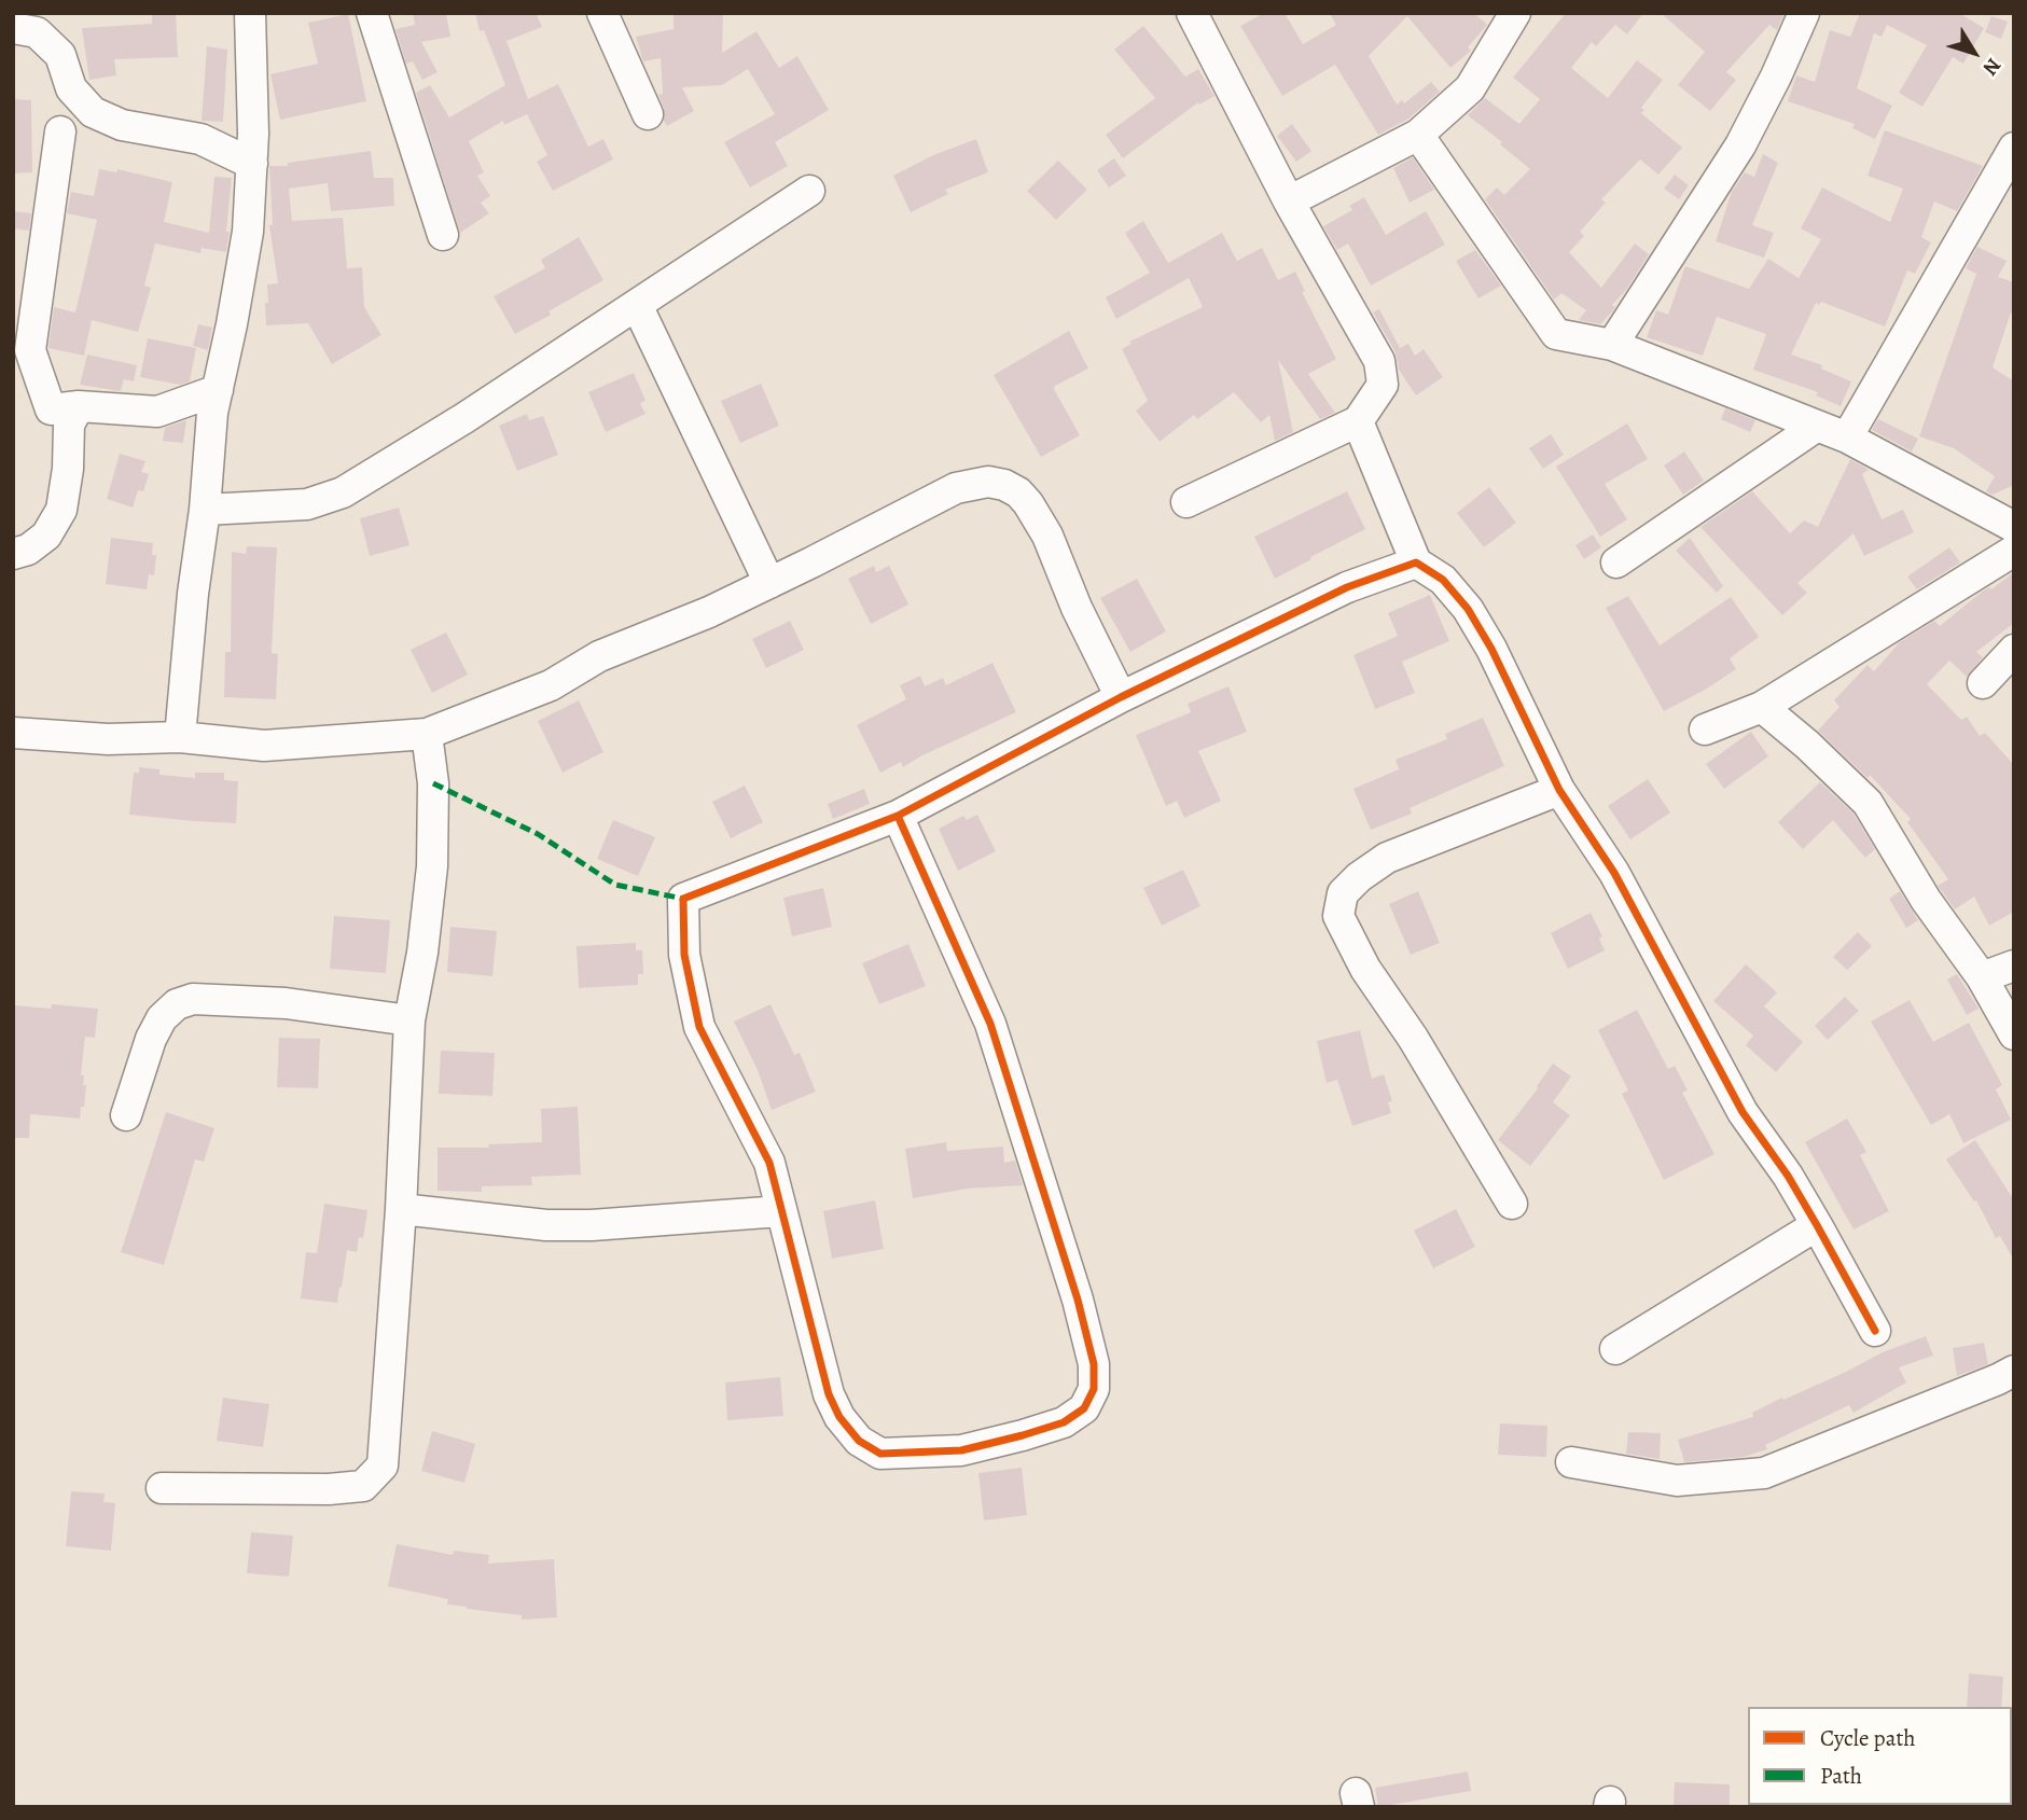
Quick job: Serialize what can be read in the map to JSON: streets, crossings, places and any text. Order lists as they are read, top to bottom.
{
  "legend": ["Cycle path", "Path"],
  "north": "bottom right"
}
